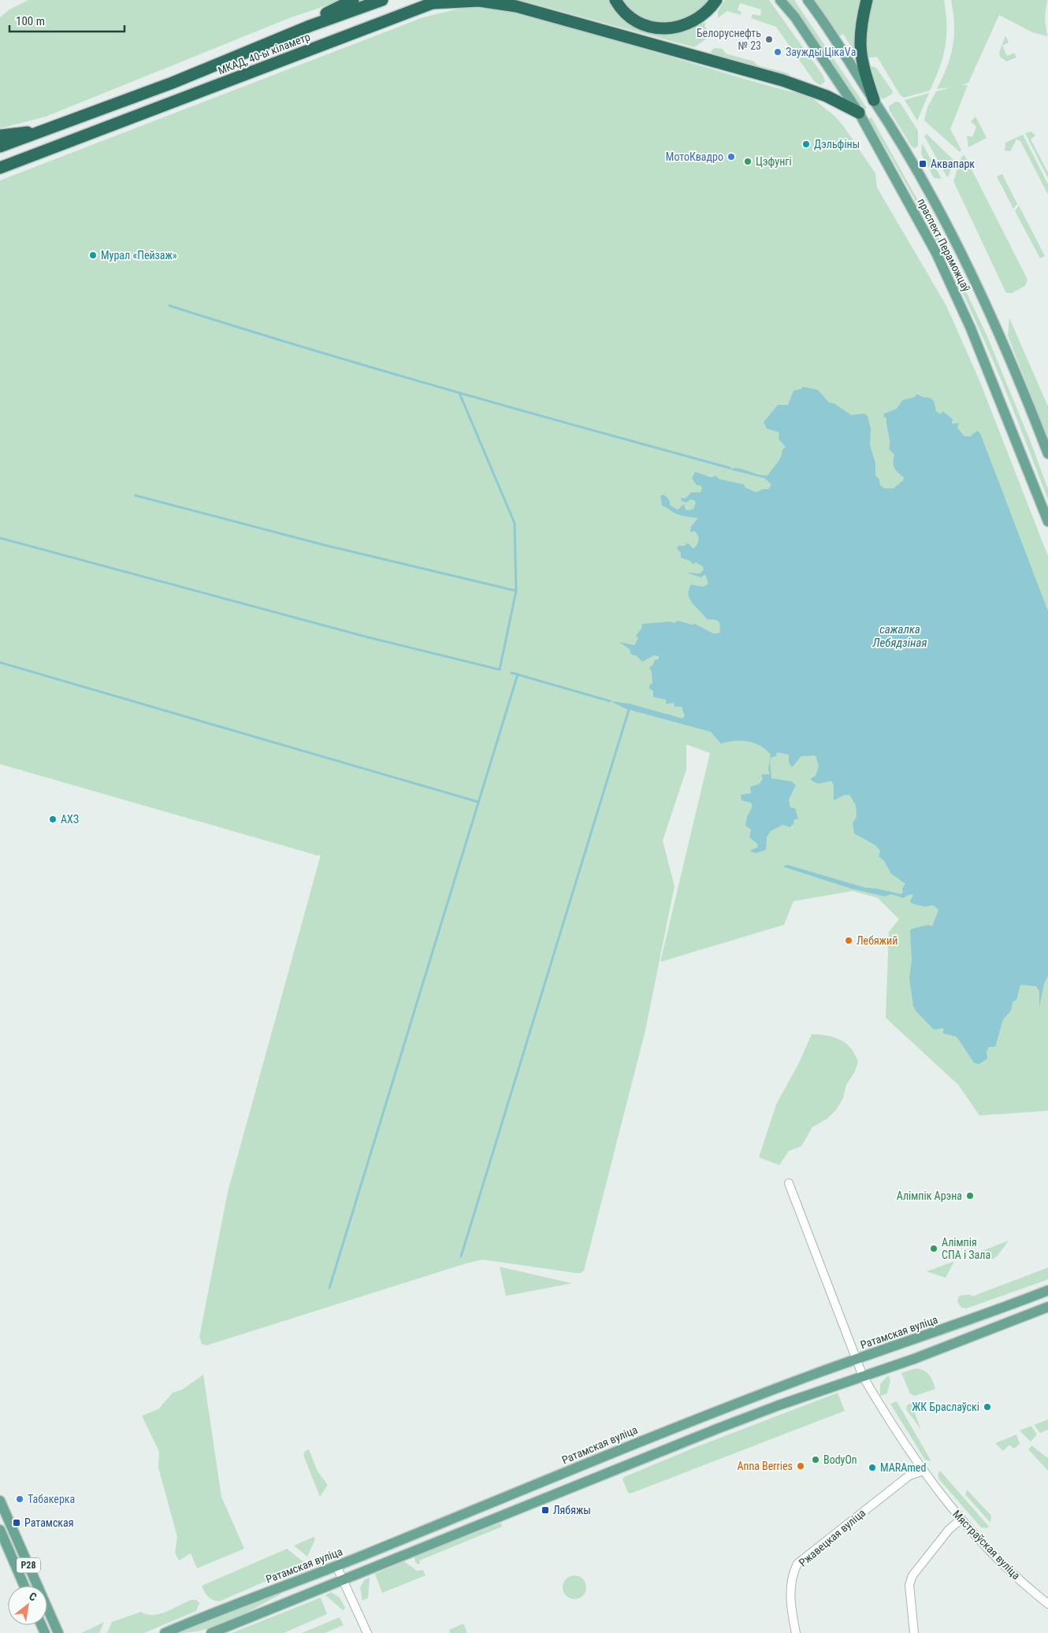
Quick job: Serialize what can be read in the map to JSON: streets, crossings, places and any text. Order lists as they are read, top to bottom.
{
  "streets": {
    "highway": ["МКАД, 40-ы кіламетр"],
    "main road": ["праспект Пераможцаў", "Ратамская вуліца", "Р28"],
    "street": ["Ржавецкая вуліца", "Мястраўская вуліца"]
  },
  "crossings": [
    ["МКАД, 40-ы кіламетр", "праспект Пераможцаў"],
    ["Ратамская вуліца", "Мястраўская вуліца"],
    ["Ржавецкая вуліца", "Мястраўская вуліца"]
  ],
  "water": ["сажалка Лебядзіная"],
  "places": {
    "other": [
      "Белоруснефть № 23",
      "Заужды ЦікаVа",
      "Дэльфіны",
      "МотоКвадро",
      "Цэфунгі",
      "Мурал «Пейзаж»",
      "АХЗ",
      "Лебяжий",
      "Алімпік Арэна",
      "Алімпія СПА і Зала",
      "ЖК Браслаўскі",
      "BodyOn",
      "Anna Berries",
      "MARAmed",
      "Табакерка"
    ],
    "transit": ["Аквапарк", "Лябяжы", "Ратамская"]
  },
  "scale_bar": "100 m",
  "north": "top right"
}
